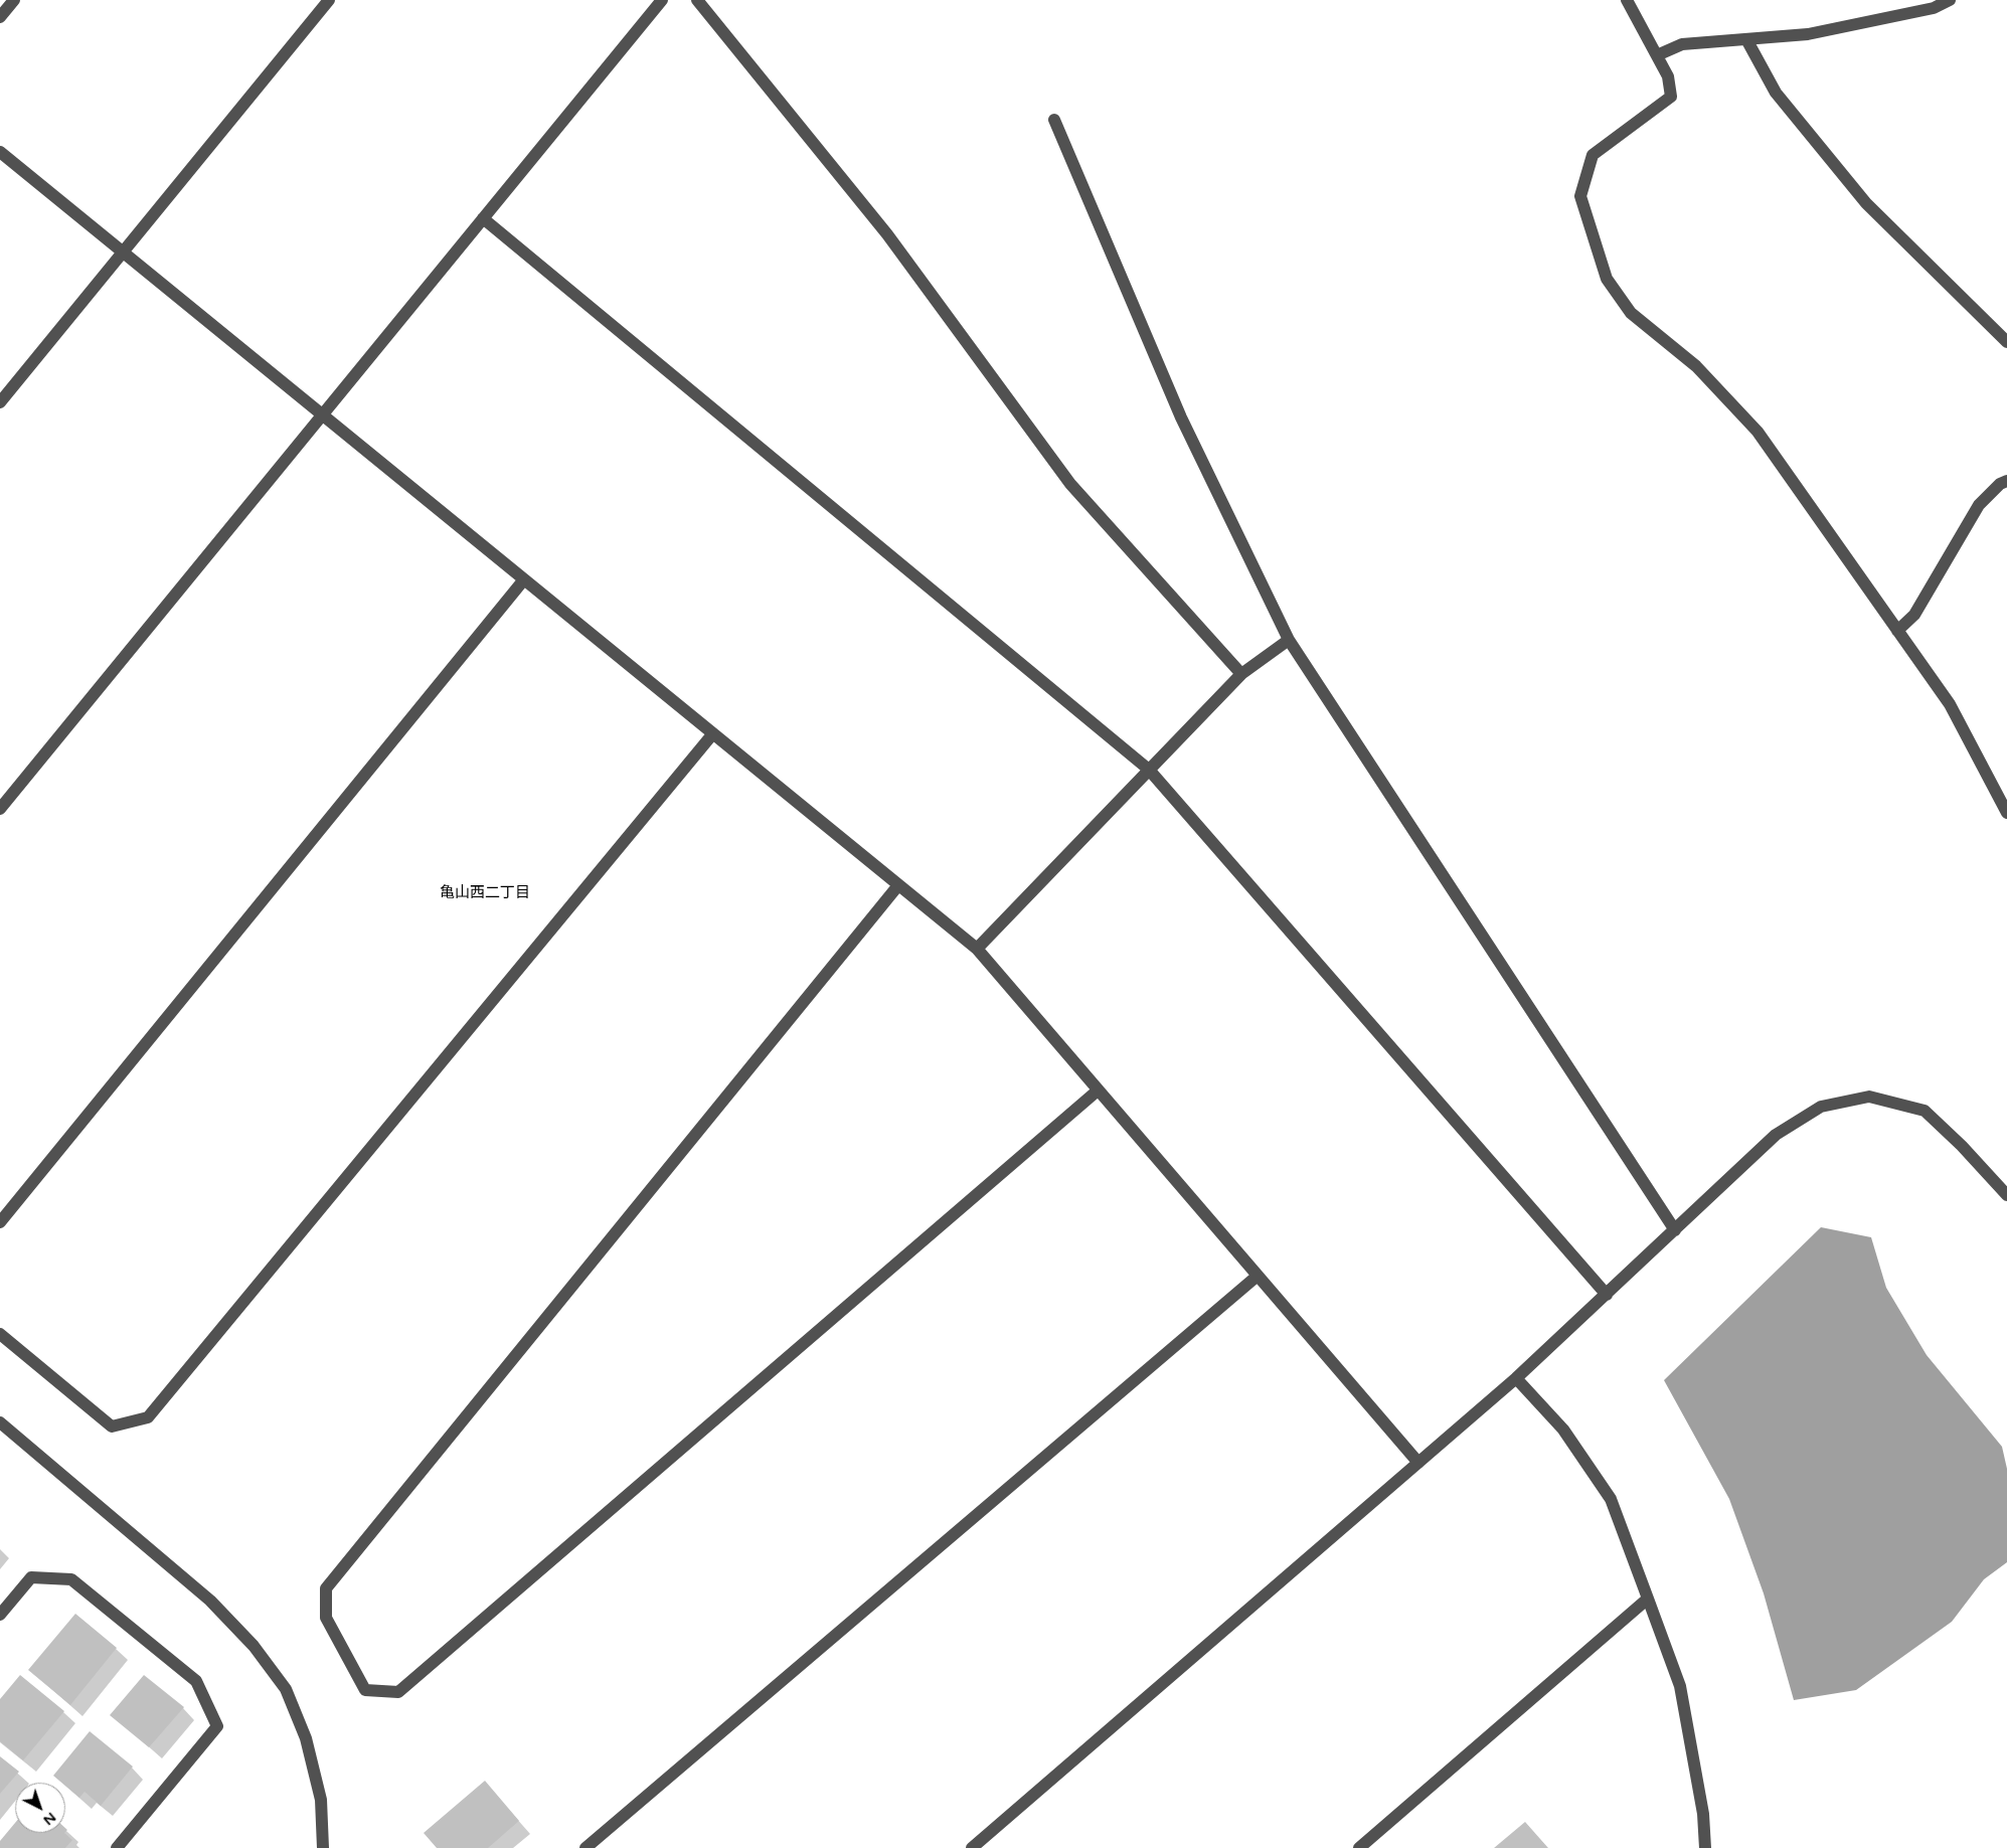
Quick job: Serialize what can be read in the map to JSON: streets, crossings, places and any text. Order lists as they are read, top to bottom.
{
  "districts": ["亀山西二丁目"],
  "north": "bottom right"
}
